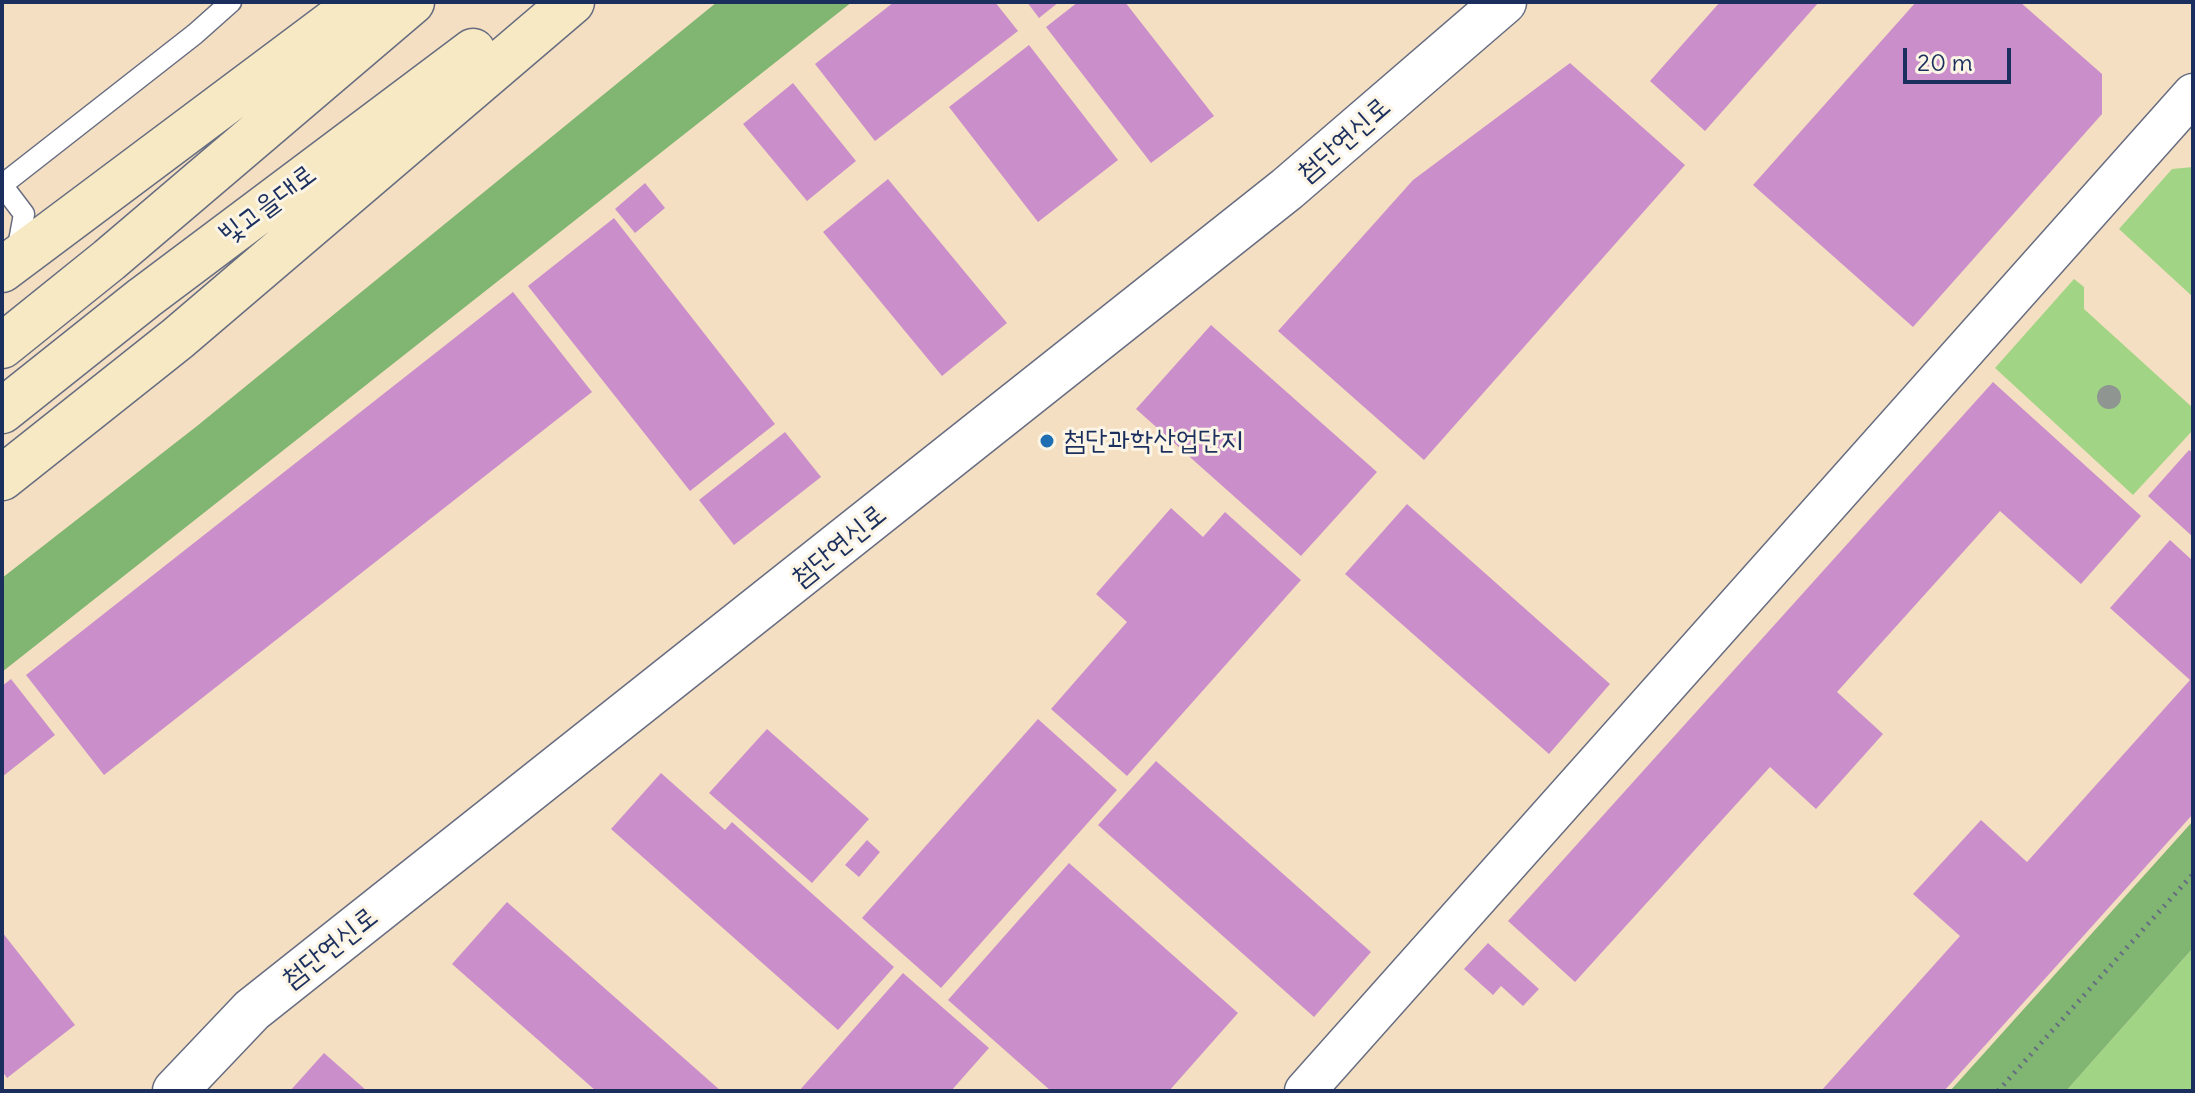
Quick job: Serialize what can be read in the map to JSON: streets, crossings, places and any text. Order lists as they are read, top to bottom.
{
  "streets": {
    "main road": ["빛고을대로"],
    "street": ["첨단연신로"]
  },
  "places": ["첨단과학산업단지"],
  "scale_bar": "20 m"
}
